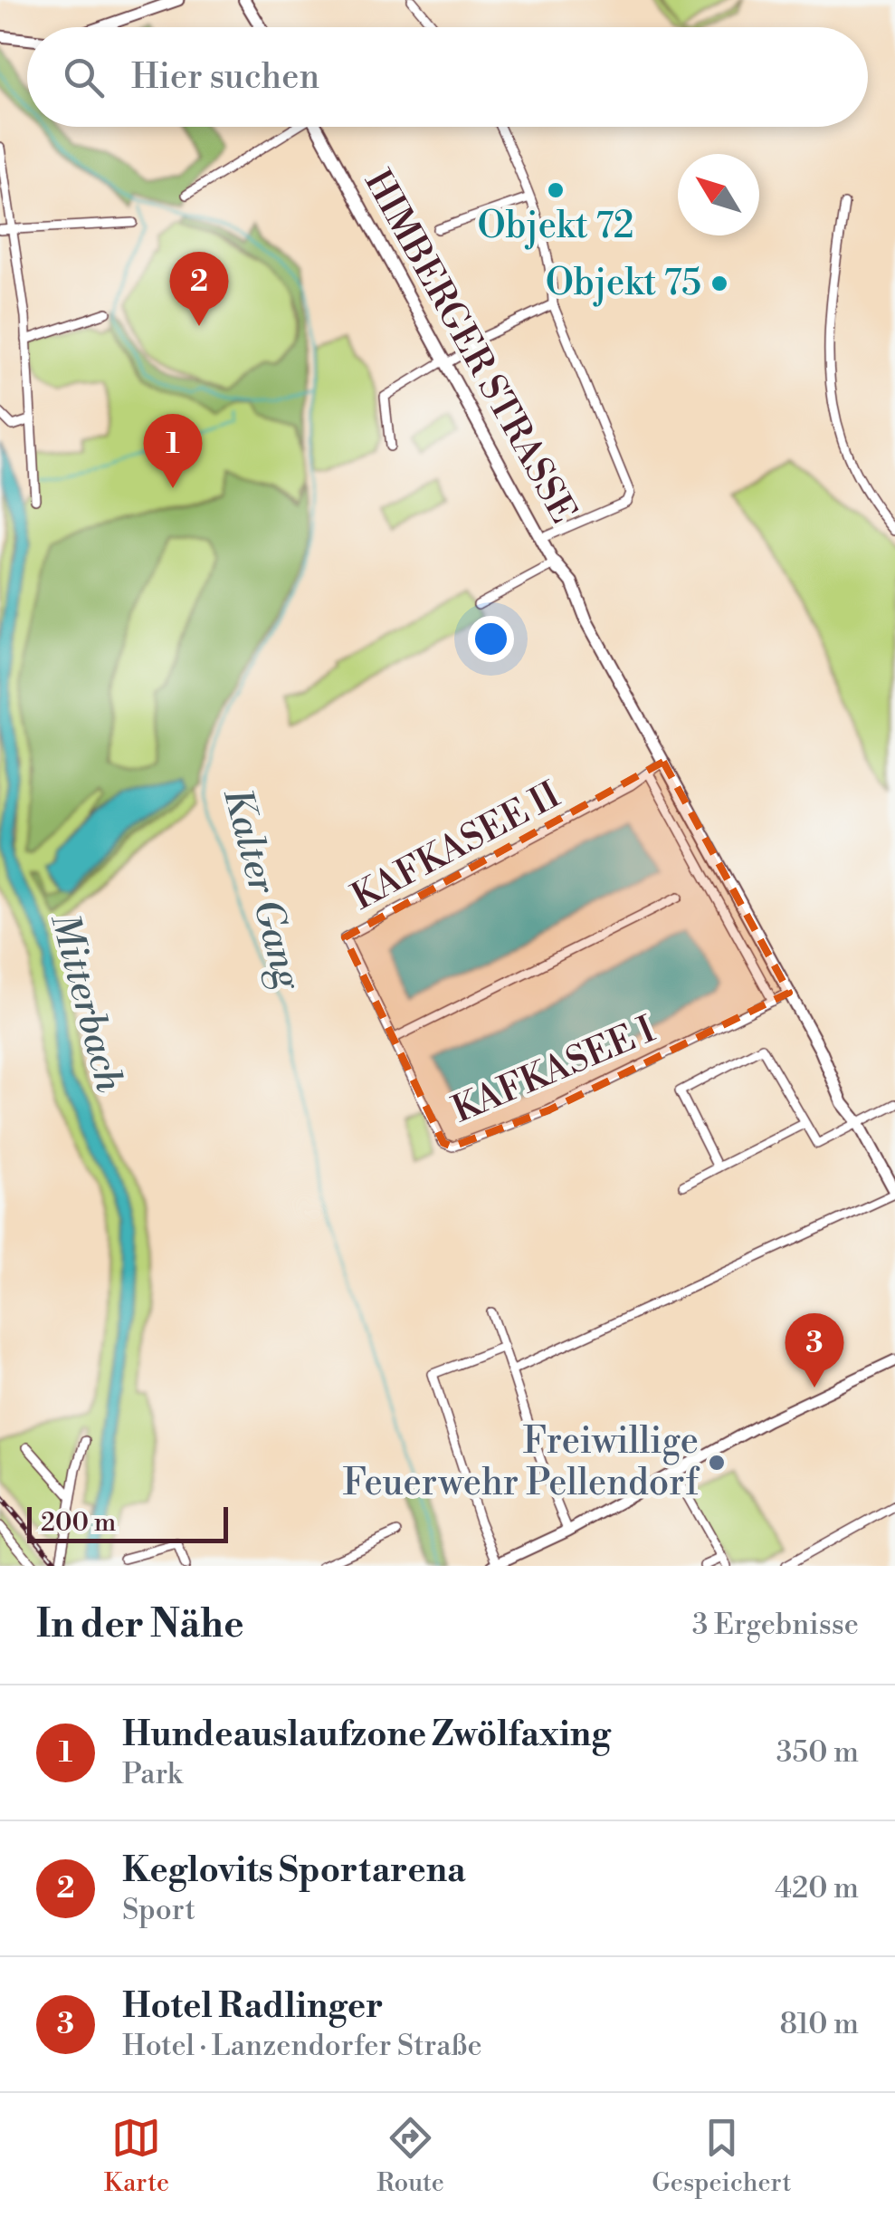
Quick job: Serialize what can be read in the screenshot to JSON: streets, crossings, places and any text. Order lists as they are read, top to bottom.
{
  "streets": {
    "main road": ["HIMBERGER STRASSE"],
    "street": ["KAFKASEE II", "KAFKASEE I"]
  },
  "crossings": [
    ["HIMBERGER STRASSE", "KAFKASEE I"],
    ["KAFKASEE II", "KAFKASEE I"]
  ],
  "water": ["Kalter Gang", "Mitterbach"],
  "places": ["Objekt 72", "Objekt 75", "Freiwillige Feuerwehr Pellendorf"],
  "scale_bar": "200 m",
  "north": "top left",
  "page": {
    "search": "Hier suchen",
    "pins": ["2", "1", "3"],
    "scale": "200 m",
    "heading": ["In der Nähe", "3 Ergebnisse"],
    "list": [
      {
        "mark": "1",
        "name": "Hundeauslaufzone Zwölfaxing",
        "note": "Park",
        "value": "350 m"
      },
      {
        "mark": "2",
        "name": "Keglovits Sportarena",
        "note": "Sport",
        "value": "420 m"
      },
      {
        "mark": "3",
        "name": "Hotel Radlinger",
        "note": "Hotel · Lanzendorfer Straße",
        "value": "810 m"
      }
    ],
    "nav": ["Karte", "Route", "Gespeichert"]
  }
}
